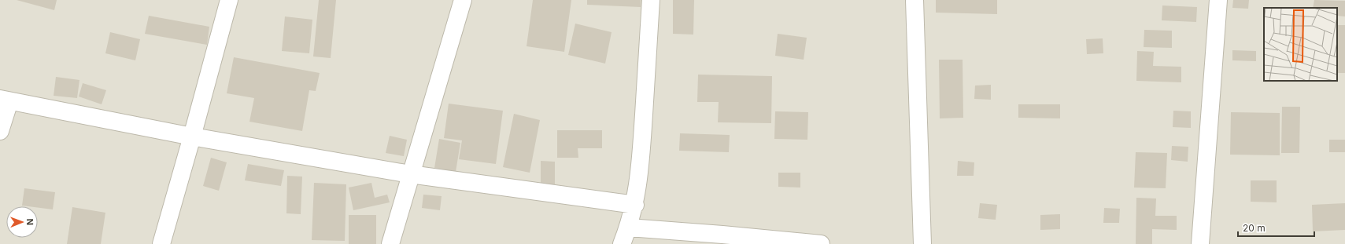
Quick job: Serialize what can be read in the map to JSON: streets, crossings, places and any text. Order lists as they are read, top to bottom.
{
  "scale_bar": "20 m",
  "north": "right"
}
